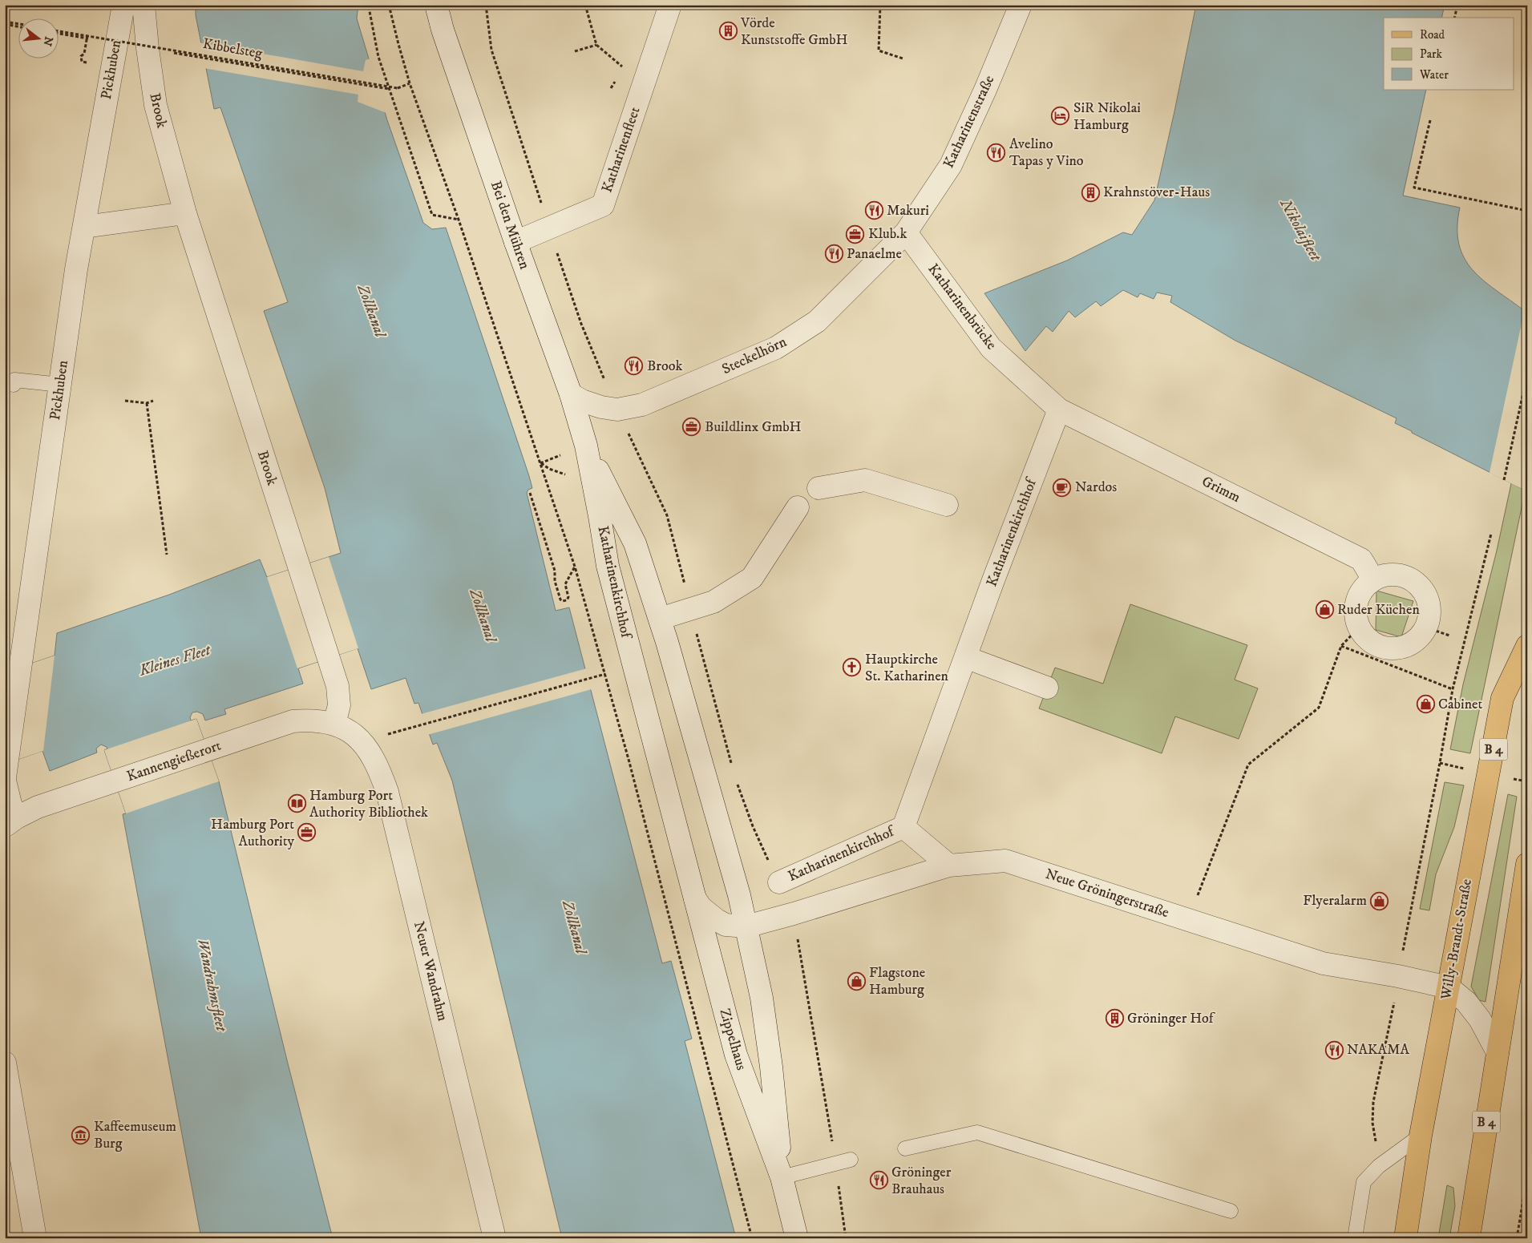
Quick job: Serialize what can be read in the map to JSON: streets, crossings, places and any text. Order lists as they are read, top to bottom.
{
  "streets": {
    "main road": ["B 4", "Willy-Brandt-Straße"],
    "street": [
      "Pickhuben",
      "Brook",
      "Katharinenstraße",
      "Katharinenfleet",
      "Bei den Mühren",
      "Katharinenbrücke",
      "Steckelhörn",
      "Grimm",
      "Katharinenkirchhof",
      "Kannengießerort",
      "Neue Gröningerstraße",
      "Neuer Wandrahm",
      "Zippelhaus"
    ],
    "path": ["Kibbelsteg"]
  },
  "crossings": [
    ["Pickhuben", "Kannengießerort"],
    ["Brook", "Kannengießerort"],
    ["Brook", "Neuer Wandrahm"],
    ["Katharinenstraße", "Katharinenbrücke"],
    ["Katharinenstraße", "Steckelhörn"],
    ["Katharinenfleet", "Bei den Mühren"],
    ["Bei den Mühren", "Steckelhörn"],
    ["Bei den Mühren", "Katharinenkirchhof"],
    ["Katharinenbrücke", "Steckelhörn"],
    ["Katharinenbrücke", "Grimm"],
    ["Katharinenbrücke", "Katharinenkirchhof"],
    ["Grimm", "Katharinenkirchhof"],
    ["Katharinenkirchhof", "Neue Gröningerstraße"],
    ["Katharinenkirchhof", "Zippelhaus"],
    ["B 4", "Neue Gröningerstraße"],
    ["Kannengießerort", "Neuer Wandrahm"],
    ["Neue Gröningerstraße", "Willy-Brandt-Straße"],
    ["Neue Gröningerstraße", "Zippelhaus"]
  ],
  "water": [
    "Nikolaifleet",
    "Zollkanal",
    "Kleines Fleet",
    "Wandrahmsfleet"
  ],
  "places": {
    "building": ["Vörde Kunststoffe GmbH", "Krahnstöver-Haus", "Gröninger Hof"],
    "hotel": ["SiR Nikolai Hamburg"],
    "restaurant": [
      "Avelino Tapas y Vino",
      "Makuri",
      "Panaelme",
      "Brook",
      "NAKAMA",
      "Gröninger Brauhaus"
    ],
    "office": ["Klub.k", "Buildlinx GmbH", "Hamburg Port Authority"],
    "cafe": ["Nardos"],
    "shop": [
      "Ruder Küchen",
      "Cabinet",
      "Flyeralarm",
      "Flagstone Hamburg"
    ],
    "church": ["Hauptkirche St. Katharinen"],
    "library": ["Hamburg Port Authority Bibliothek"],
    "museum": ["Kaffeemuseum Burg"]
  },
  "legend": ["Road", "Park", "Water"],
  "north": "right"
}
